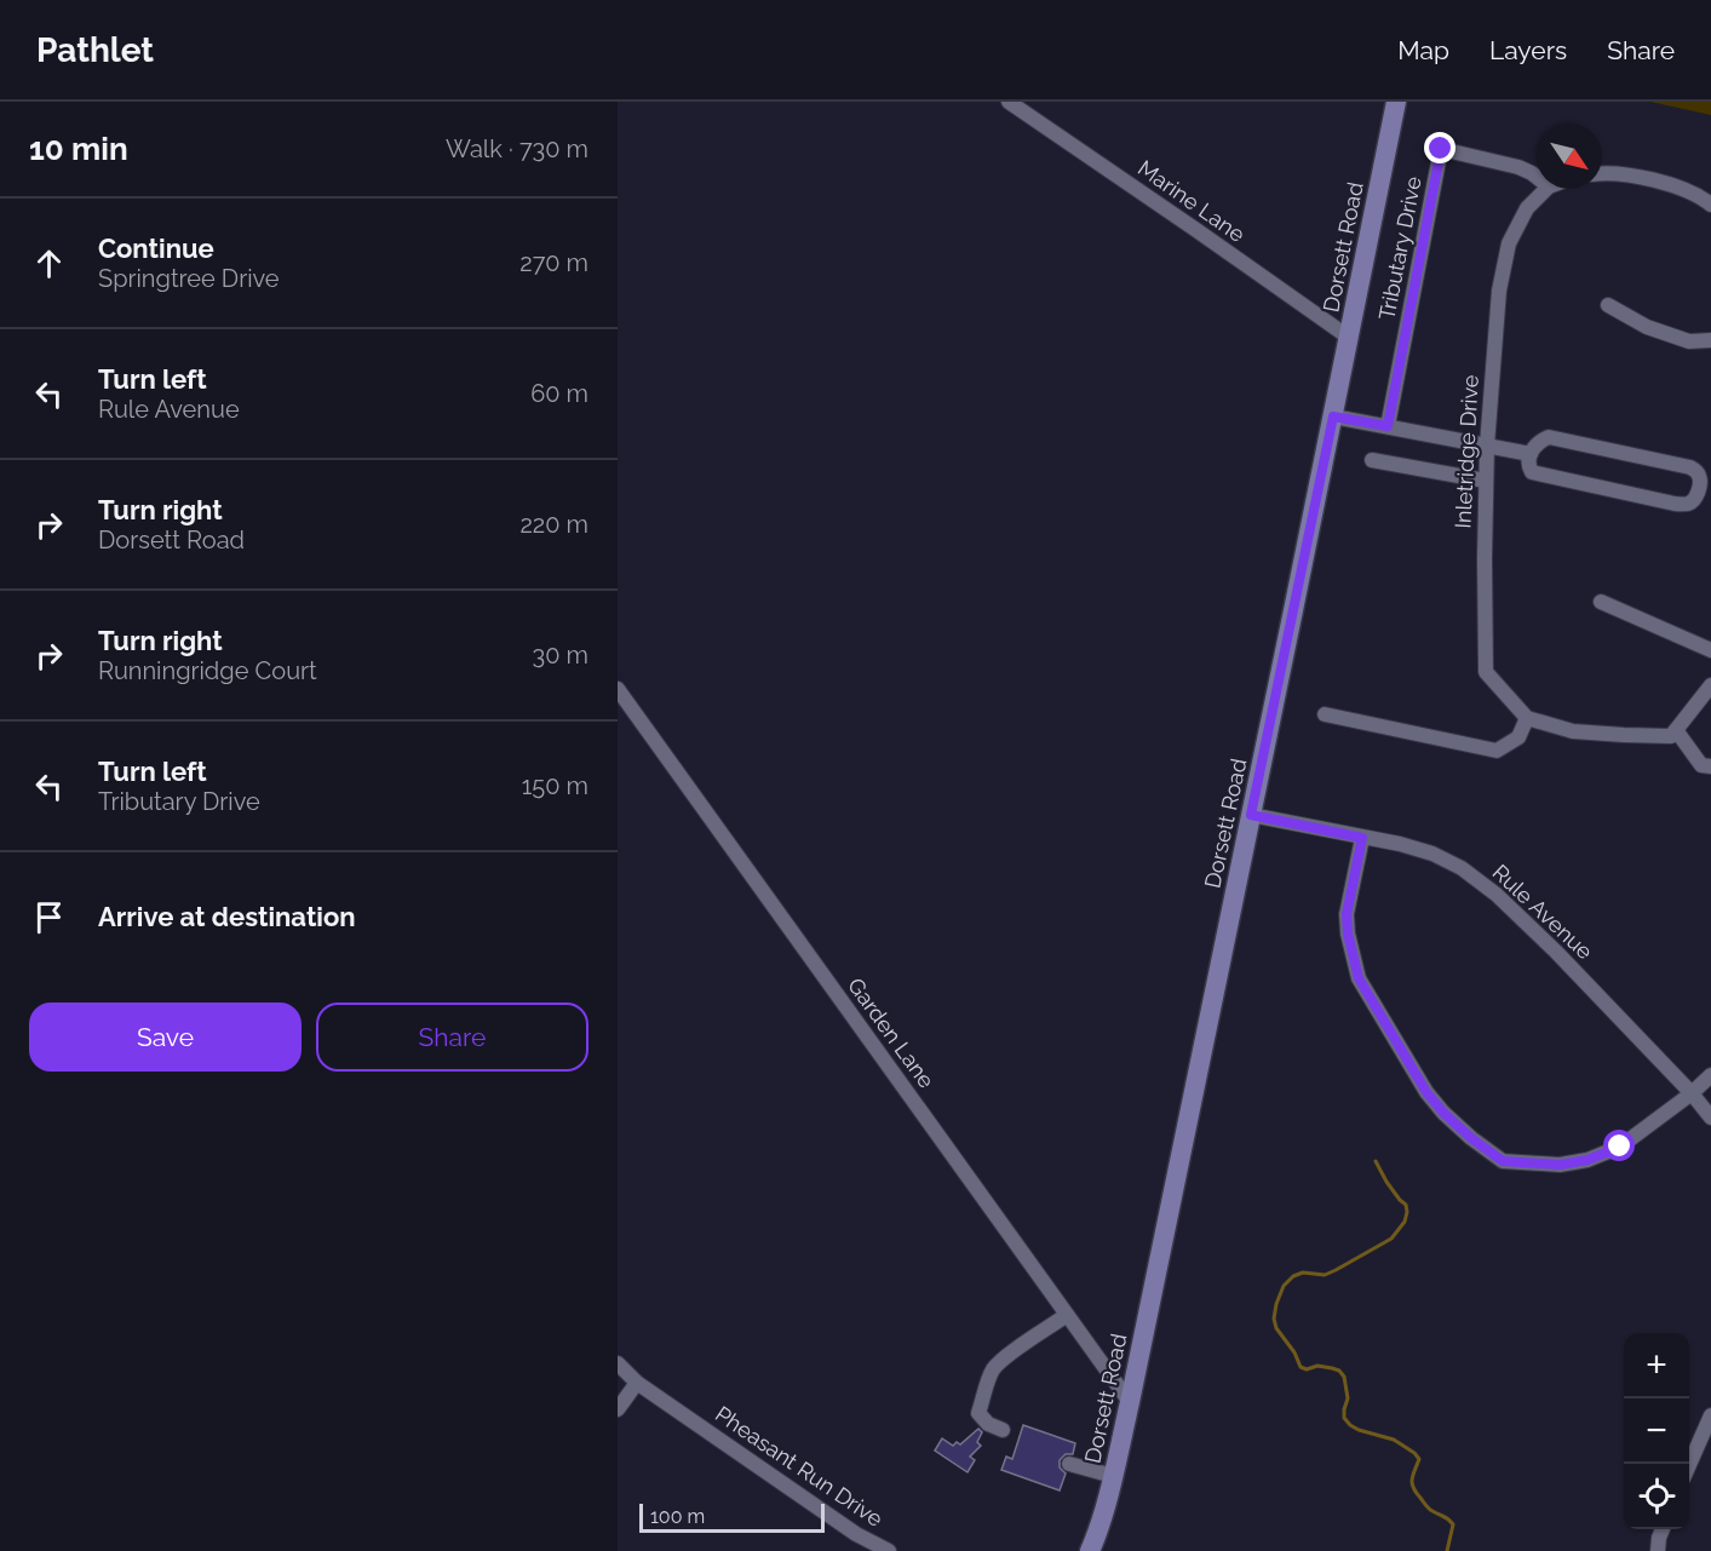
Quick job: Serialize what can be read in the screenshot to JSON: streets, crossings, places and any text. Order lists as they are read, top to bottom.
{
  "streets": {
    "main road": ["Dorsett Road"],
    "street": [
      "Marine Lane",
      "Tributary Drive",
      "Inletridge Drive",
      "Rule Avenue",
      "Garden Lane",
      "Pheasant Run Drive"
    ]
  },
  "crossings": [
    ["Marine Lane", "Dorsett Road"],
    ["Dorsett Road", "Rule Avenue"],
    ["Dorsett Road", "Garden Lane"]
  ],
  "scale_bar": "100 m",
  "north": "bottom right",
  "page": {
    "header": "Pathlet",
    "nav": ["Map", "Layers", "Share"],
    "heading": ["10 min", "Walk · 730 m"],
    "list": [
      ["Continue", "Springtree Drive", "270 m"],
      ["Turn left", "Rule Avenue", "60 m"],
      ["Turn right", "Dorsett Road", "220 m"],
      ["Turn right", "Runningridge Court", "30 m"],
      ["Turn left", "Tributary Drive", "150 m"],
      "Arrive at destination"
    ],
    "buttons": ["Save", "Share"],
    "map_buttons": ["+", "−"],
    "scale": "100 m"
  }
}
